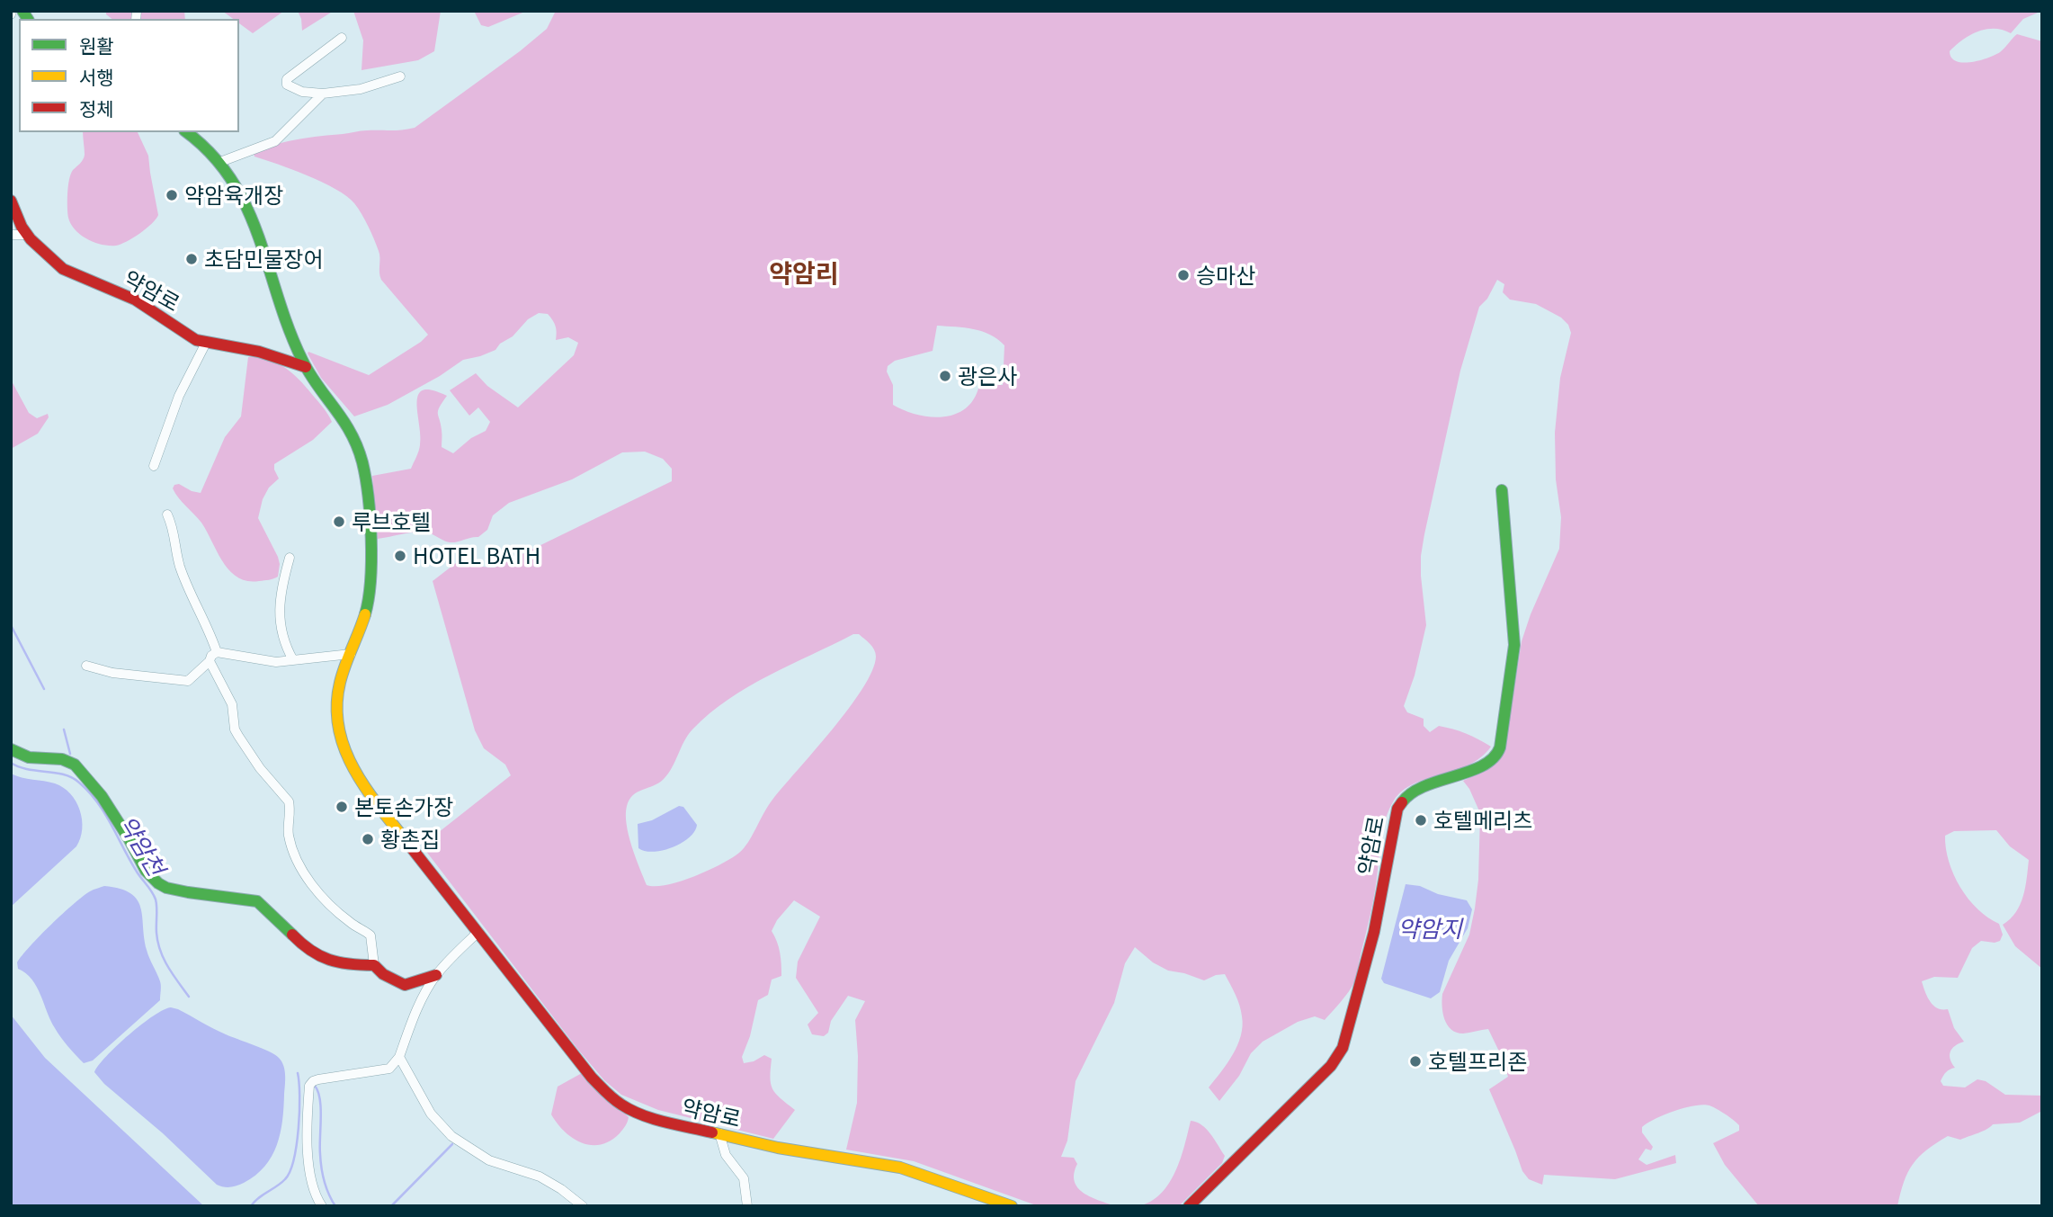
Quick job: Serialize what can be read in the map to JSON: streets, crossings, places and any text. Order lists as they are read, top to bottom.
{
  "streets": {
    "street": ["약암로"]
  },
  "districts": ["약암리"],
  "water": ["약암천", "약암지"],
  "places": [
    "약암육개장",
    "초담민물장어",
    "승마산",
    "광은사",
    "루브호텔",
    "HOTEL BATH",
    "본토손가장",
    "호텔메리츠",
    "황촌집",
    "호텔프리존"
  ],
  "legend": ["원활", "서행", "정체"]
}
